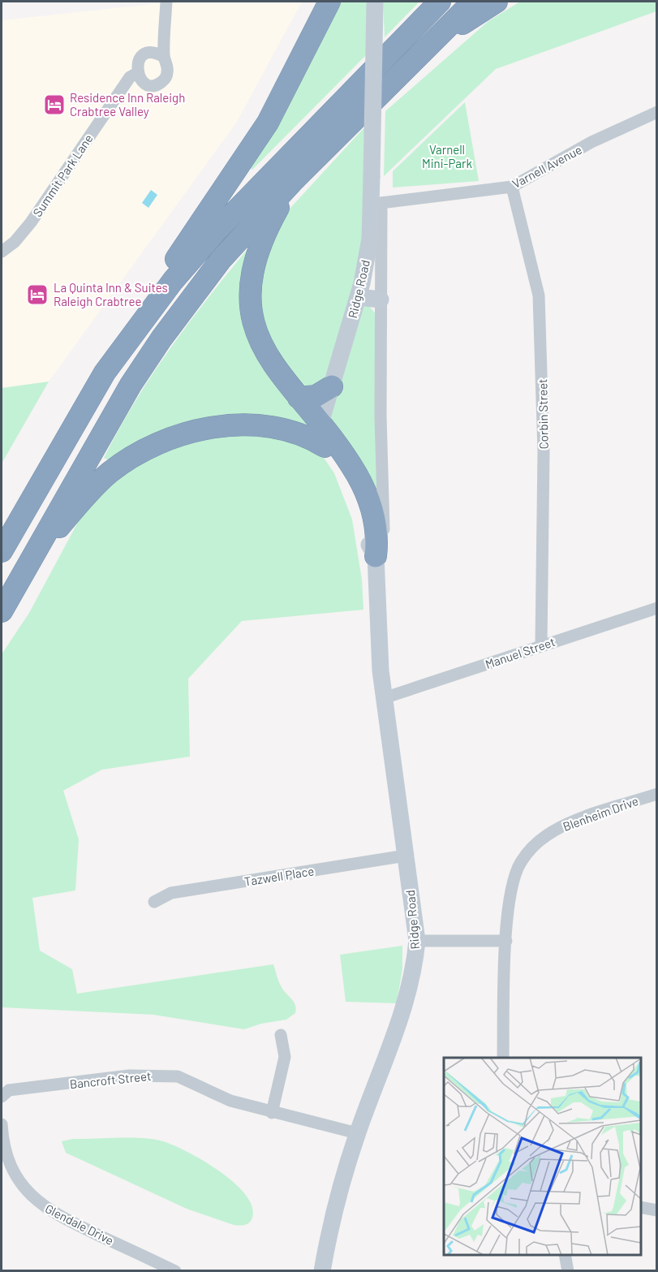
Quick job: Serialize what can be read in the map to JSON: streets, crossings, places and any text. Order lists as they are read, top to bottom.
{
  "streets": {
    "street": [
      "Varnell Avenue",
      "Summit Park Lane",
      "Ridge Road",
      "Corbin Street",
      "Manuel Street",
      "Blenheim Drive",
      "Tazwell Place",
      "Bancroft Street",
      "Glendale Drive"
    ]
  },
  "crossings": [
    ["Varnell Avenue", "Ridge Road"],
    ["Varnell Avenue", "Corbin Street"],
    ["Ridge Road", "Manuel Street"],
    ["Ridge Road", "Tazwell Place"],
    ["Ridge Road", "Bancroft Street"],
    ["Corbin Street", "Manuel Street"]
  ],
  "parks": ["Varnell Mini-Park"],
  "places": {
    "hotel": ["Residence Inn Raleigh Crabtree Valley", "La Quinta Inn & Suites Raleigh Crabtree"]
  }
}
